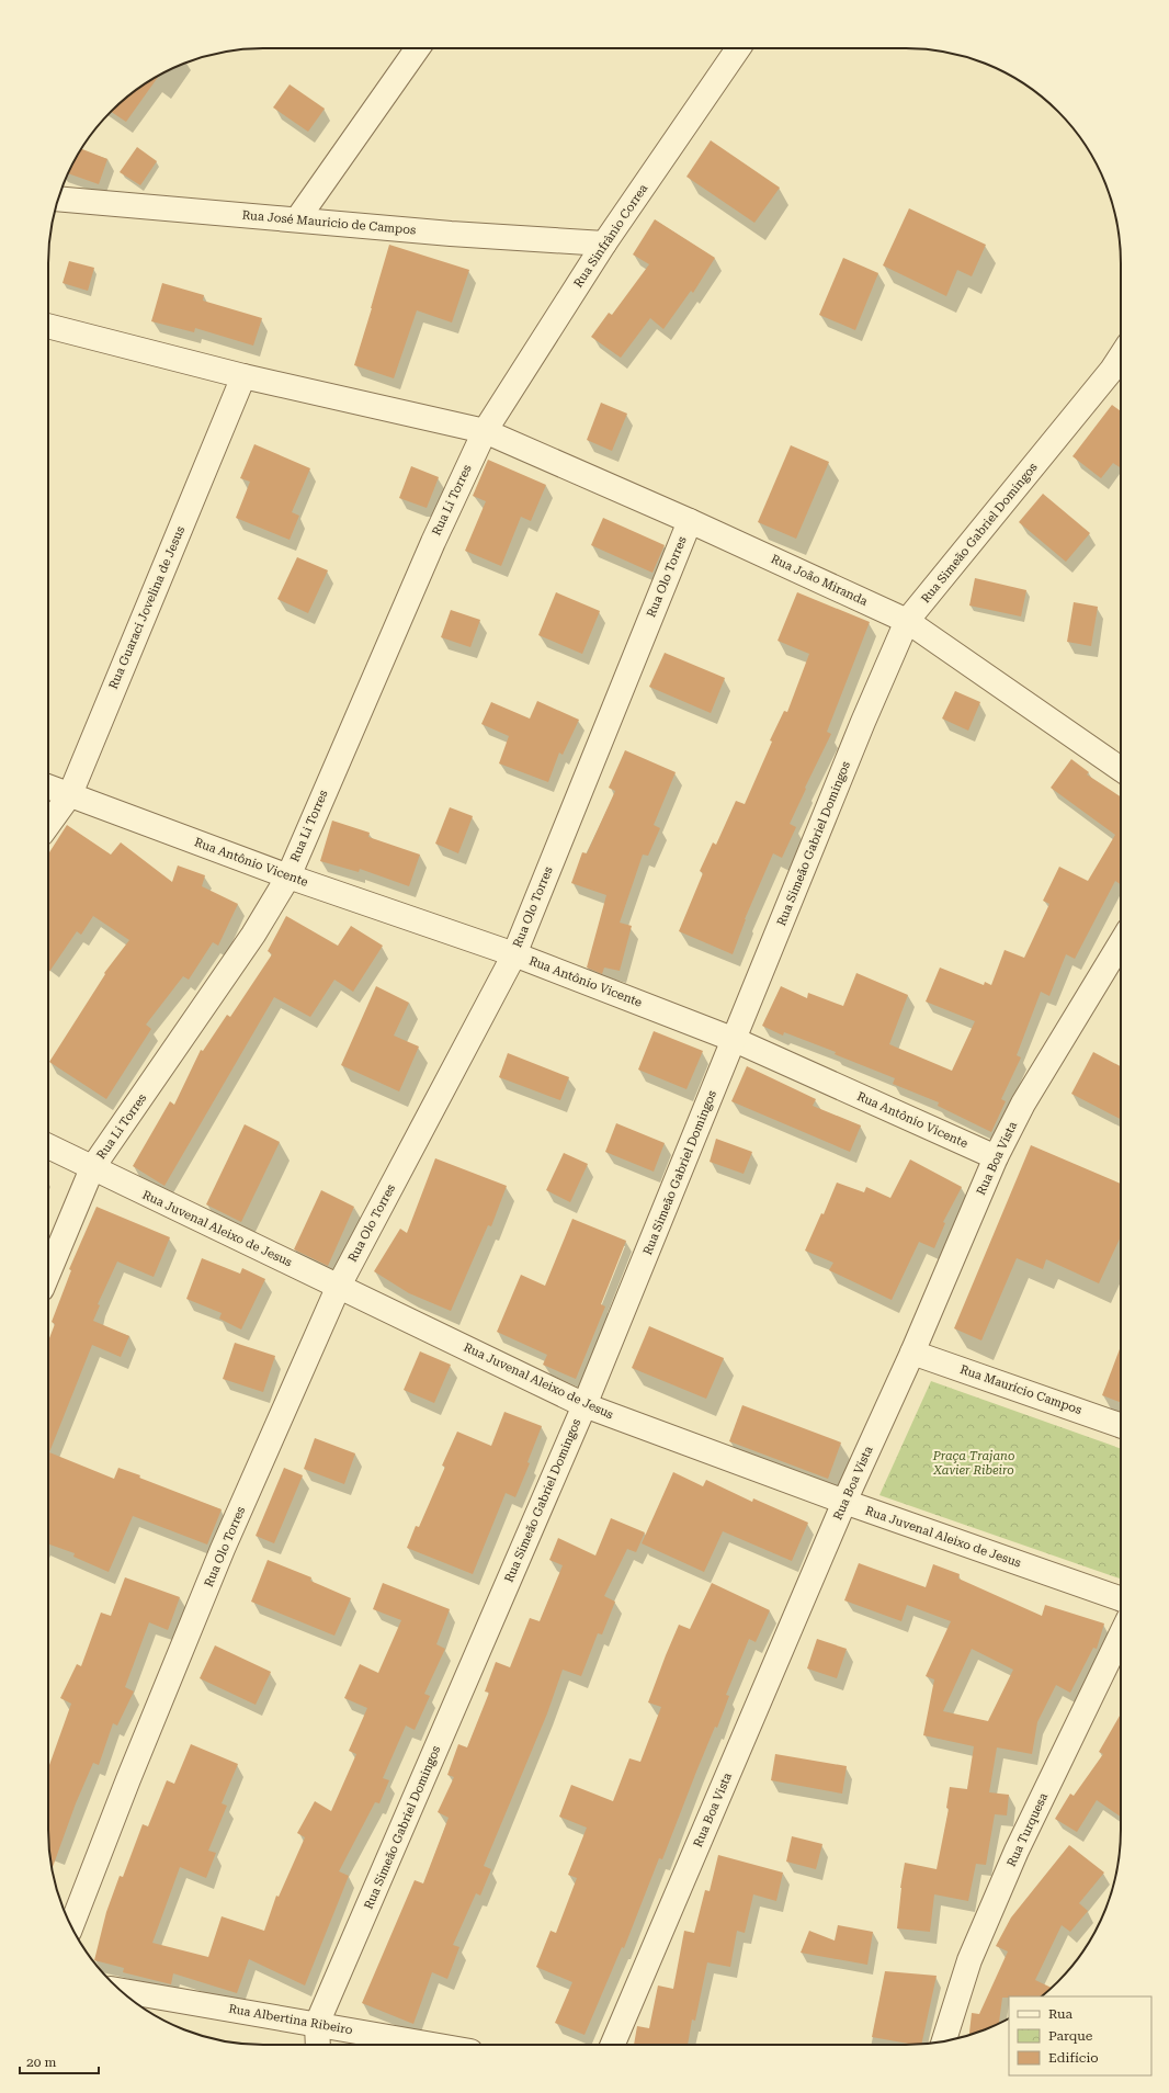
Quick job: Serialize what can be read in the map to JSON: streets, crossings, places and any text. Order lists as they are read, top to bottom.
{
  "streets": {
    "street": [
      "Rua José Mauricio de Campos",
      "Rua Sinfrânio Correa",
      "Rua Li Torres",
      "Rua Simeão Gabriel Domingos",
      "Rua Olo Torres",
      "Rua João Miranda",
      "Rua Guaraci Jovelina de Jesus",
      "Rua Antônio Vicente",
      "Rua Boa Vista",
      "Rua Juvenal Aleixo de Jesus",
      "Rua Maurício Campos",
      "Rua Turquesa",
      "Rua Albertina Ribeiro"
    ]
  },
  "crossings": [
    ["Rua José Mauricio de Campos", "Rua Sinfrânio Correa"],
    ["Rua Sinfrânio Correa", "Rua Li Torres"],
    ["Rua Sinfrânio Correa", "Rua João Miranda"],
    ["Rua Li Torres", "Rua João Miranda"],
    ["Rua Li Torres", "Rua Antônio Vicente"],
    ["Rua Li Torres", "Rua Juvenal Aleixo de Jesus"],
    ["Rua Simeão Gabriel Domingos", "Rua João Miranda"],
    ["Rua Simeão Gabriel Domingos", "Rua Antônio Vicente"],
    ["Rua Simeão Gabriel Domingos", "Rua Juvenal Aleixo de Jesus"],
    ["Rua Simeão Gabriel Domingos", "Rua Albertina Ribeiro"],
    ["Rua Olo Torres", "Rua João Miranda"],
    ["Rua Olo Torres", "Rua Antônio Vicente"],
    ["Rua Olo Torres", "Rua Juvenal Aleixo de Jesus"],
    ["Rua Guaraci Jovelina de Jesus", "Rua Antônio Vicente"],
    ["Rua Antônio Vicente", "Rua Boa Vista"],
    ["Rua Boa Vista", "Rua Juvenal Aleixo de Jesus"],
    ["Rua Boa Vista", "Rua Maurício Campos"]
  ],
  "parks": ["Praça Trajano Xavier Ribeiro"],
  "legend": ["Rua", "Parque", "Edifício"],
  "scale_bar": "20 m"
}
